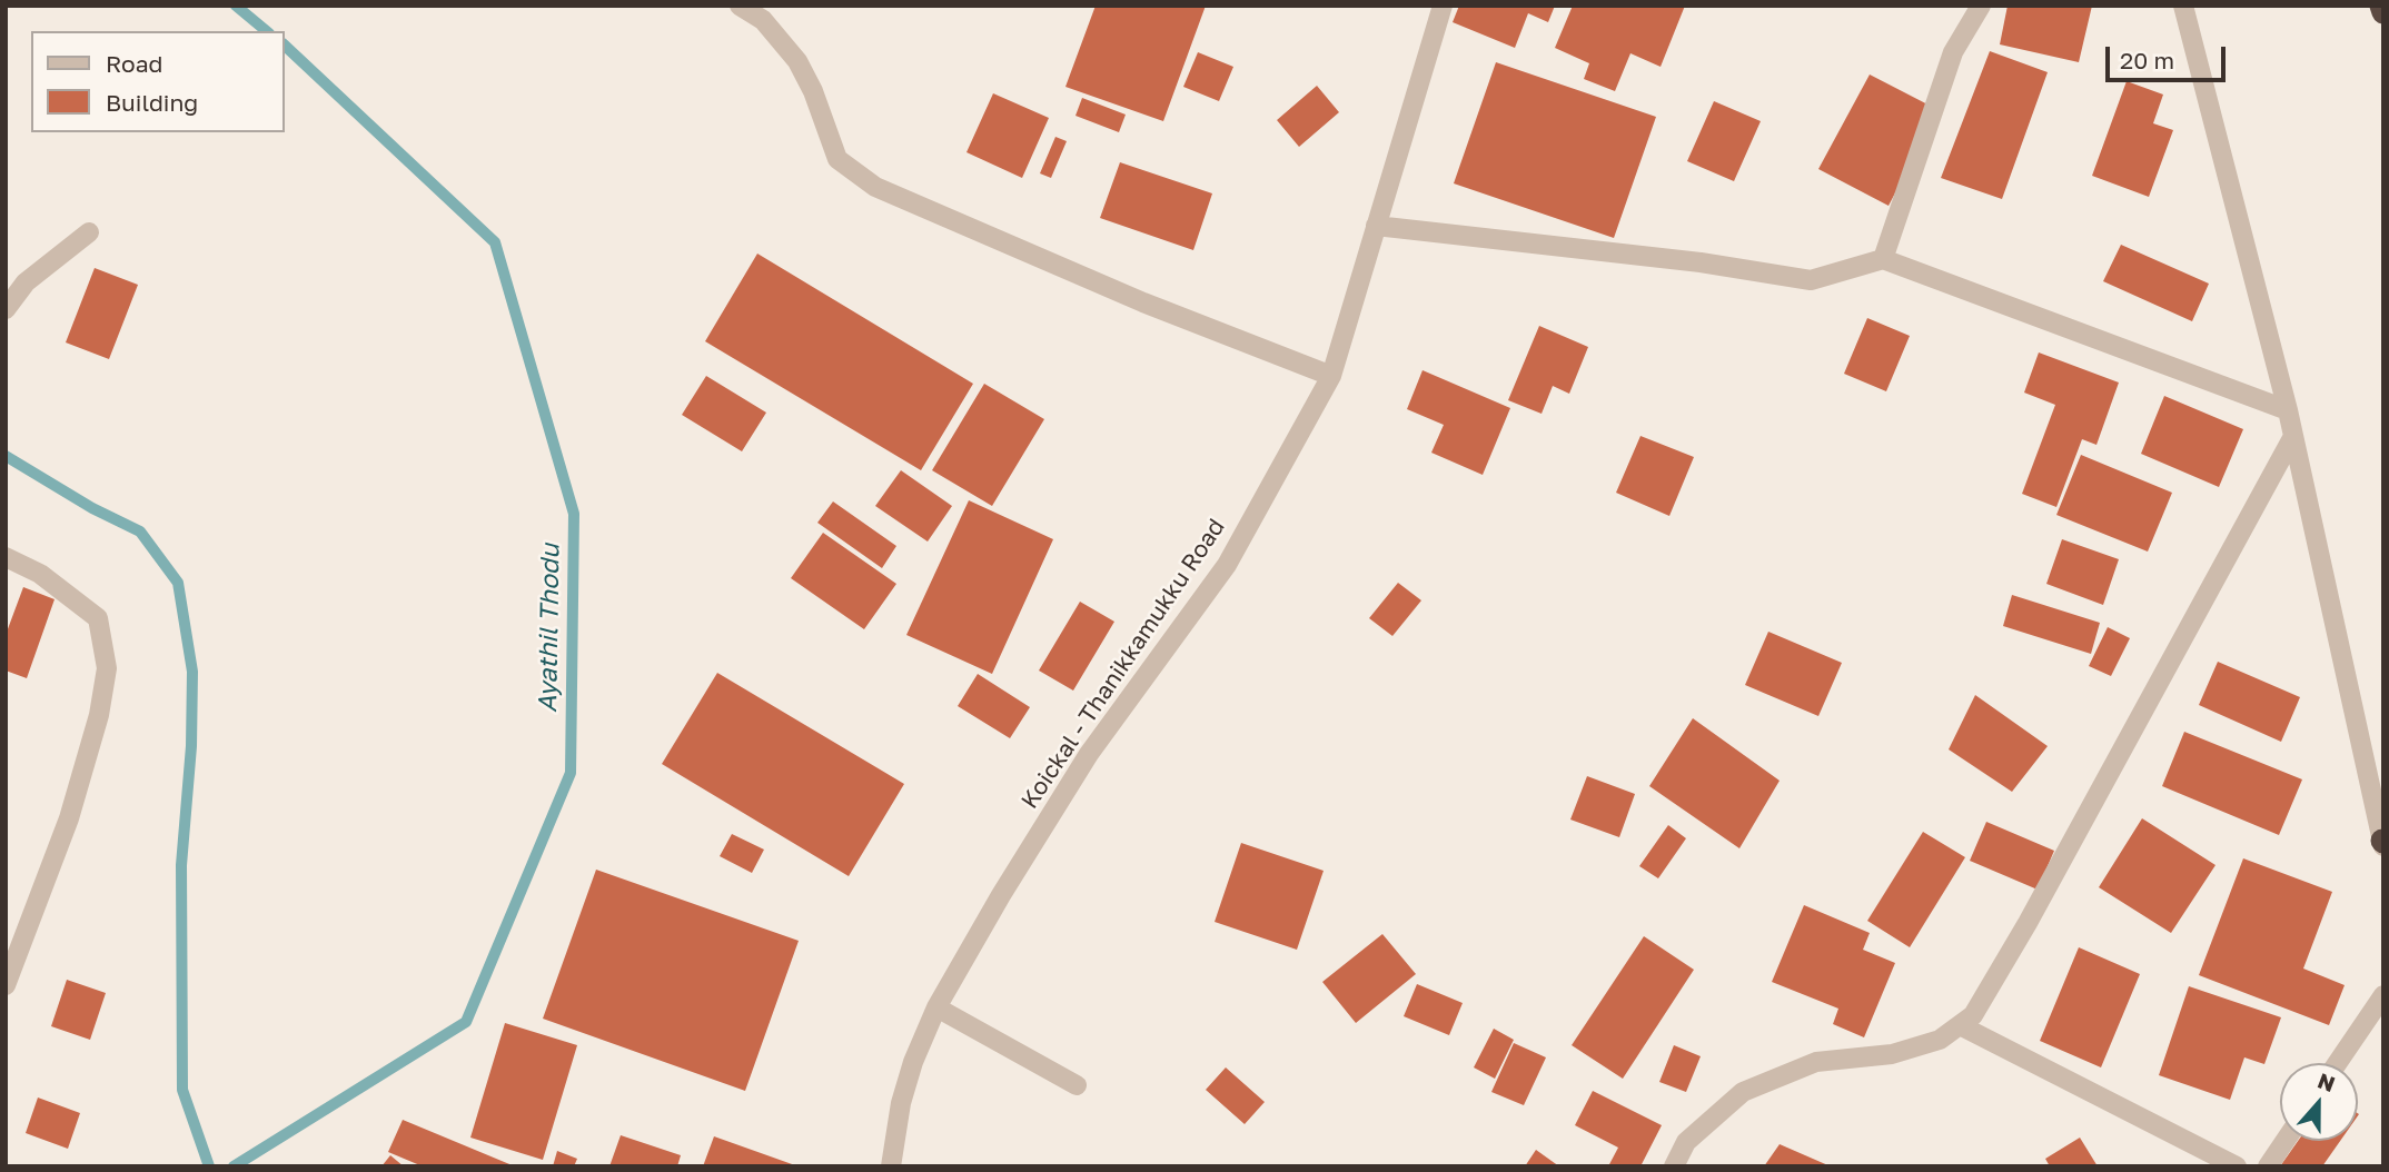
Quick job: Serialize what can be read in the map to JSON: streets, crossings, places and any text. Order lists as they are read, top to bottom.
{
  "streets": {
    "street": ["Koickal - Thanikkamukku Road"]
  },
  "water": ["Ayathil Thodu"],
  "legend": ["Road", "Building"],
  "scale_bar": "20 m",
  "north": "top"
}
